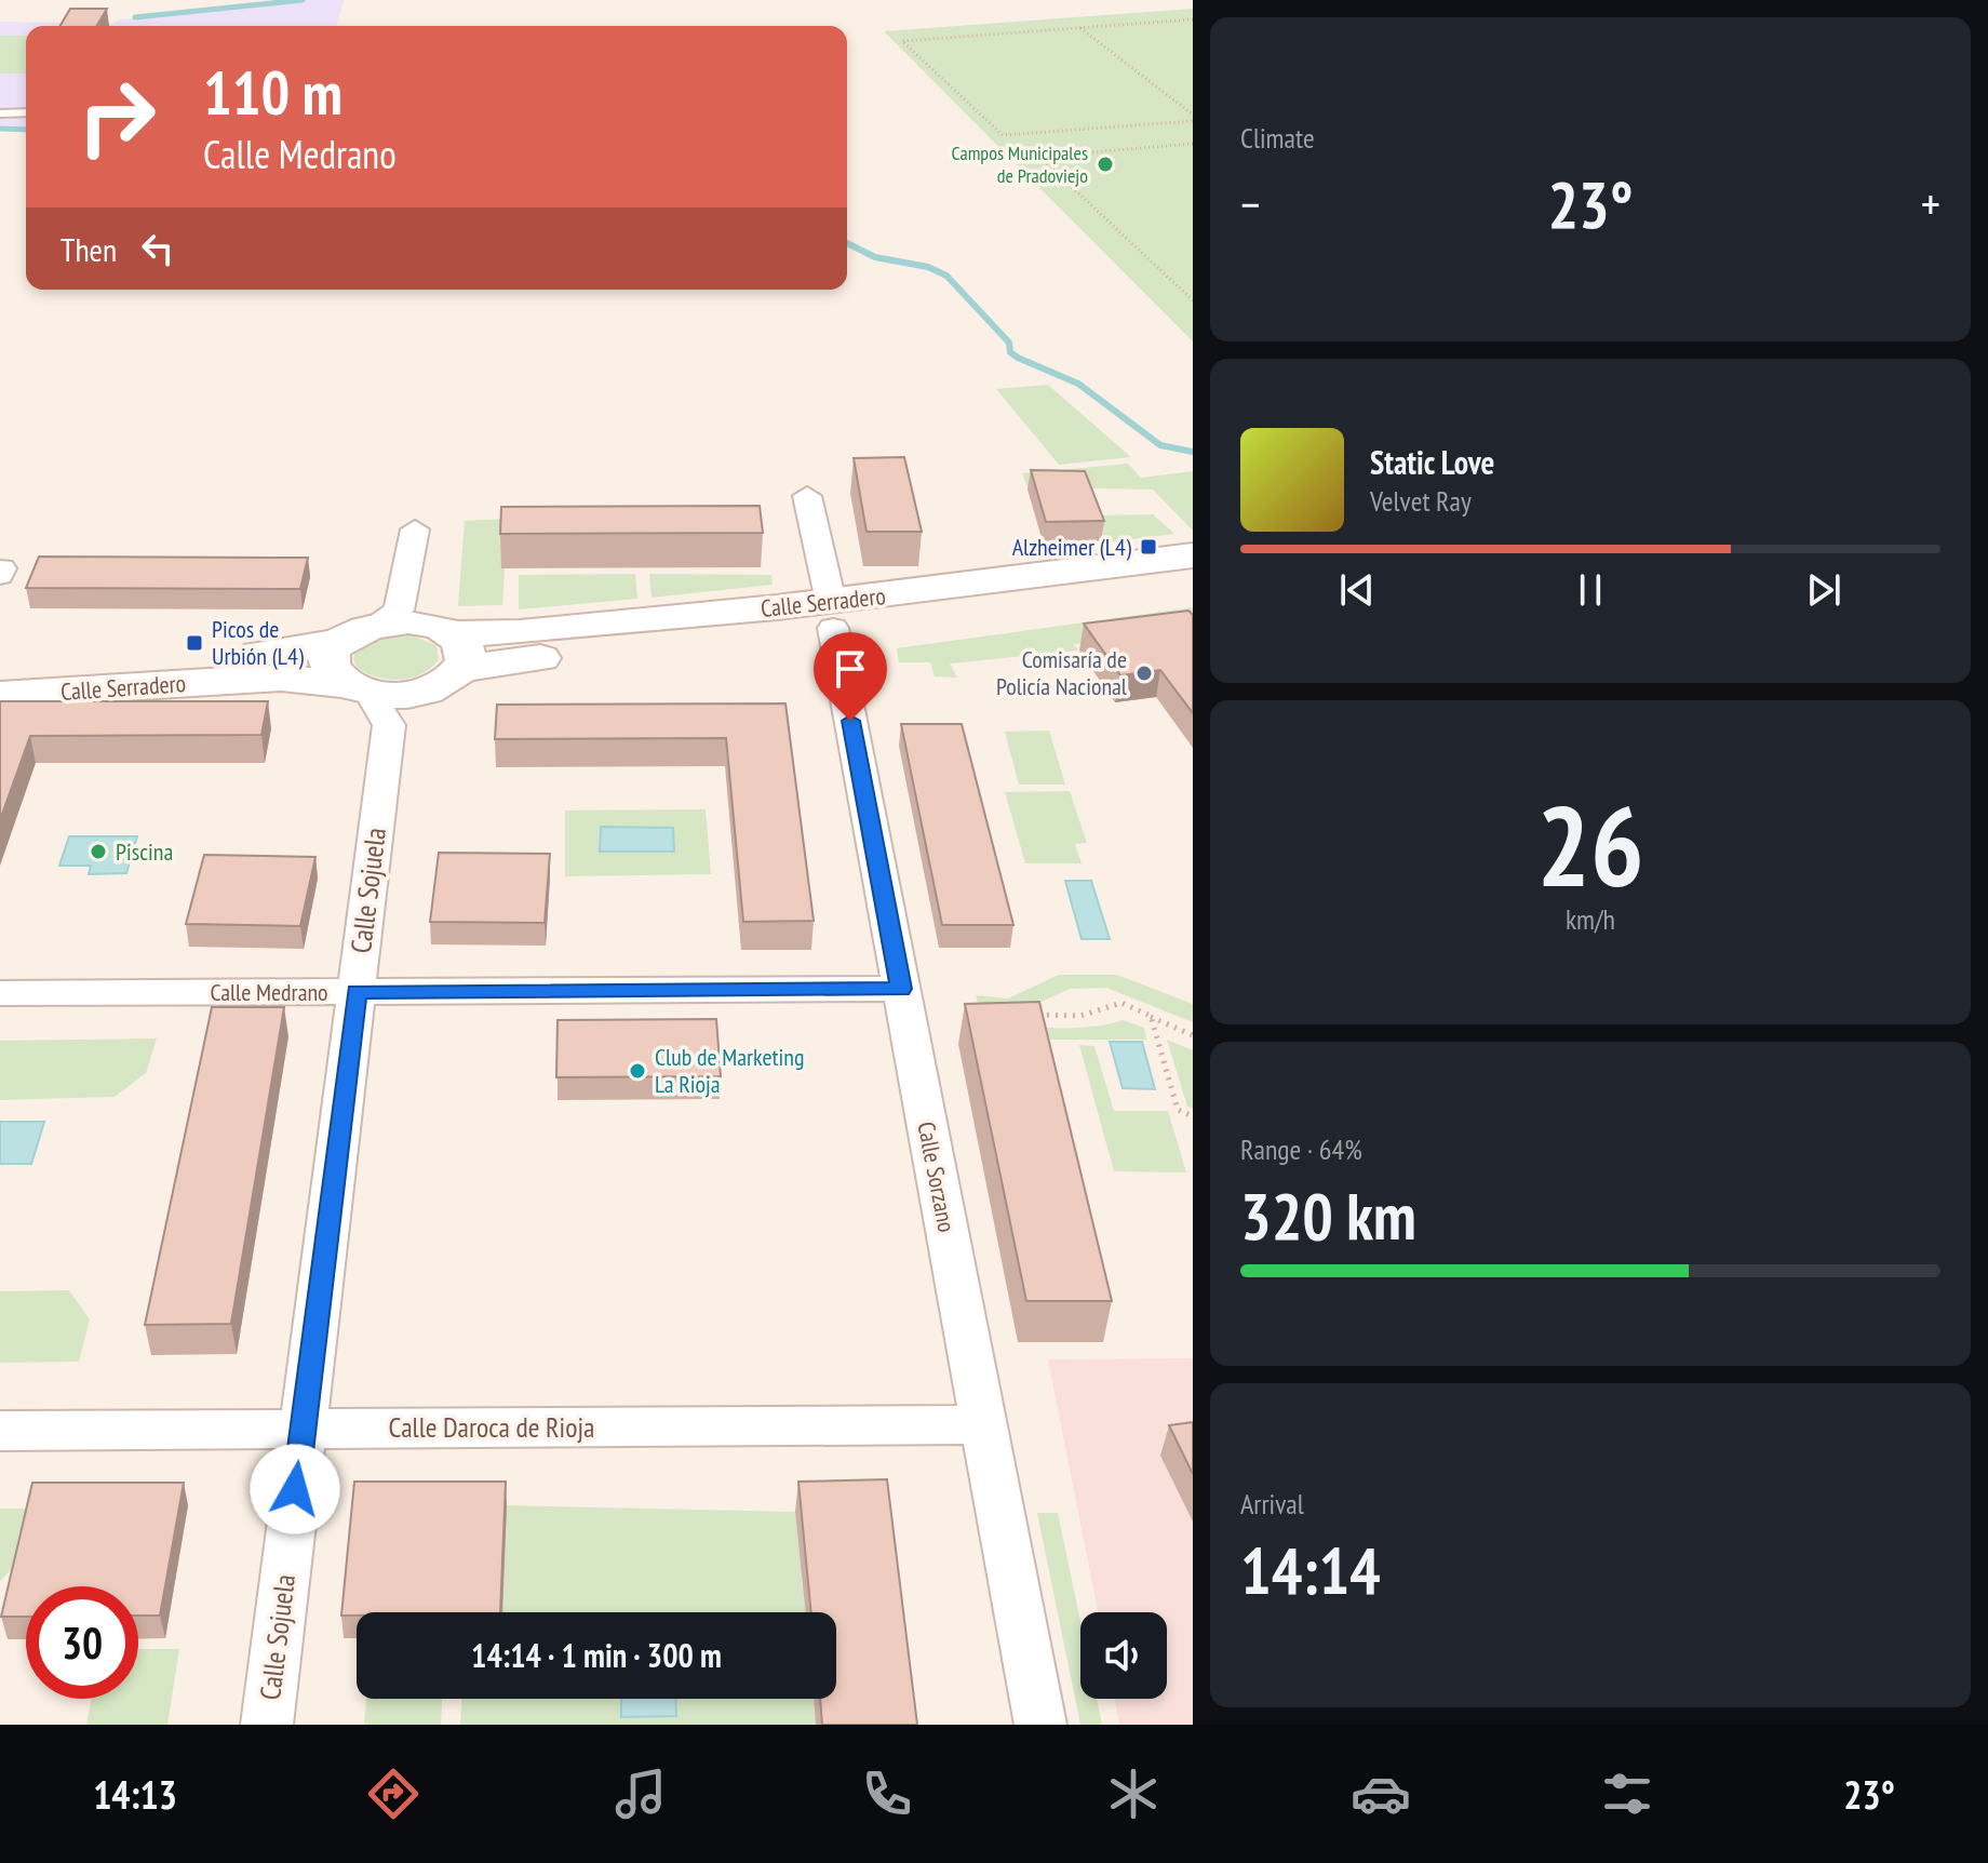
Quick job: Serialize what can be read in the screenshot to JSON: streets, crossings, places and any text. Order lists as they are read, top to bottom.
{
  "streets": {
    "main road": ["Calle Serradero"],
    "street": [
      "Calle Sojuela",
      "Calle Medrano",
      "Calle Sorzano",
      "Calle Daroca de Rioja"
    ]
  },
  "crossings": [
    ["Calle Serradero", "Calle Sojuela"],
    ["Calle Serradero", "Calle Sorzano"],
    ["Calle Sojuela", "Calle Medrano"],
    ["Calle Sojuela", "Calle Daroca de Rioja"],
    ["Calle Medrano", "Calle Sorzano"],
    ["Calle Sorzano", "Calle Daroca de Rioja"]
  ],
  "places": {
    "other": [
      "Campos Municipales de Pradoviejo",
      "Comisaría de Policía Nacional",
      "Piscina",
      "Club de Marketing La Rioja"
    ],
    "transit": ["Alzheimer (L4)", "Picos de Urbión (L4)"]
  },
  "page": {
    "tile": [
      "Climate",
      ["26", "km/h"],
      ["Range · 64%", "320 km"],
      ["Arrival", "14:14"]
    ],
    "turn": ["110 m", "Calle Medrano"],
    "heat": ["−", "23°", "+"],
    "then": "Then",
    "song": ["Static Love", "Velvet Ray"],
    "limit": "30",
    "trip": "14:14 · 1 min · 300 m",
    "tabs": ["14:13", "23°"]
  }
}
